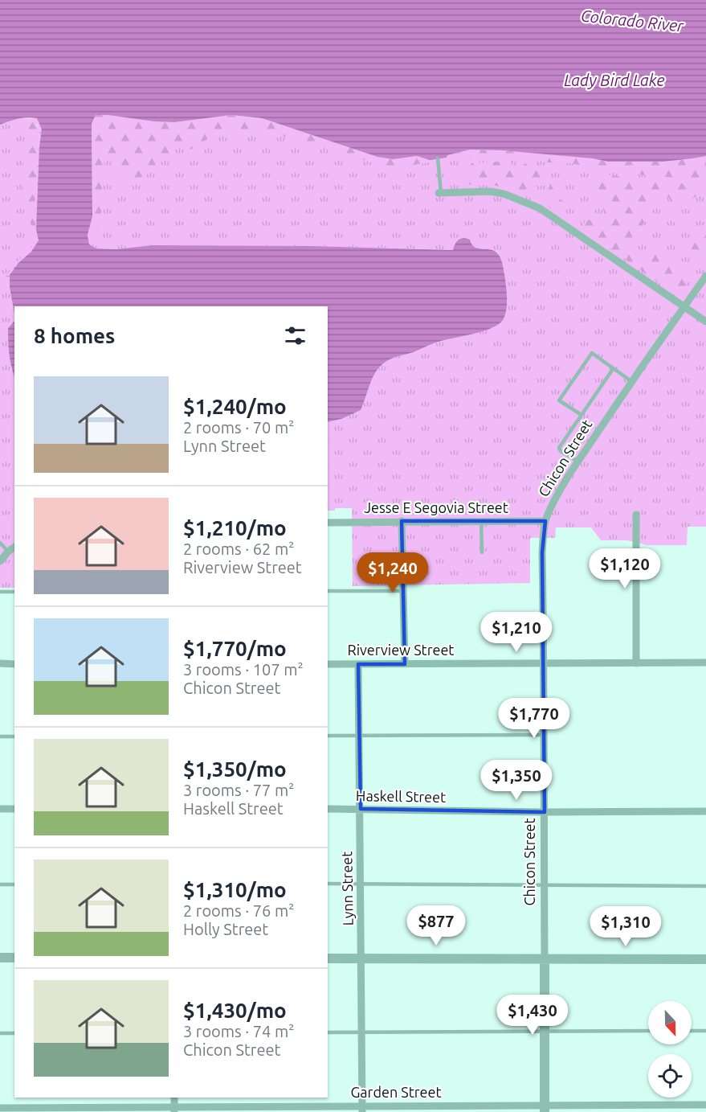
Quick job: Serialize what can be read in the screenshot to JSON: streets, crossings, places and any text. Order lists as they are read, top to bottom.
{
  "streets": {
    "street": [
      "Chicon Street",
      "Jesse E Segovia Street",
      "Riverview Street",
      "Haskell Street",
      "Lynn Street",
      "Garden Street"
    ]
  },
  "crossings": [
    ["Chicon Street", "Jesse E Segovia Street"],
    ["Chicon Street", "Riverview Street"],
    ["Chicon Street", "Haskell Street"],
    ["Chicon Street", "Garden Street"],
    ["Riverview Street", "Lynn Street"],
    ["Haskell Street", "Lynn Street"],
    ["Lynn Street", "Garden Street"]
  ],
  "water": ["Colorado River", "Lady Bird Lake"],
  "north": "bottom",
  "page": {
    "heading": "8 homes",
    "list": [
      {
        "name": "$1,240/mo",
        "note": "2 rooms · 70 m² · Lynn Street"
      },
      {
        "name": "$1,210/mo",
        "note": "2 rooms · 62 m² · Riverview Street"
      },
      {
        "name": "$1,770/mo",
        "note": "3 rooms · 107 m² · Chicon Street"
      },
      {
        "name": "$1,350/mo",
        "note": "3 rooms · 77 m² · Haskell Street"
      },
      {
        "name": "$1,310/mo",
        "note": "2 rooms · 76 m² · Holly Street"
      },
      {
        "name": "$1,430/mo",
        "note": "3 rooms · 74 m² · Chicon Street"
      }
    ],
    "price": [
      "$1,120",
      "$1,240",
      "$1,210",
      "$1,770",
      "$1,350",
      "$877",
      "$1,310",
      "$1,430"
    ]
  }
}
